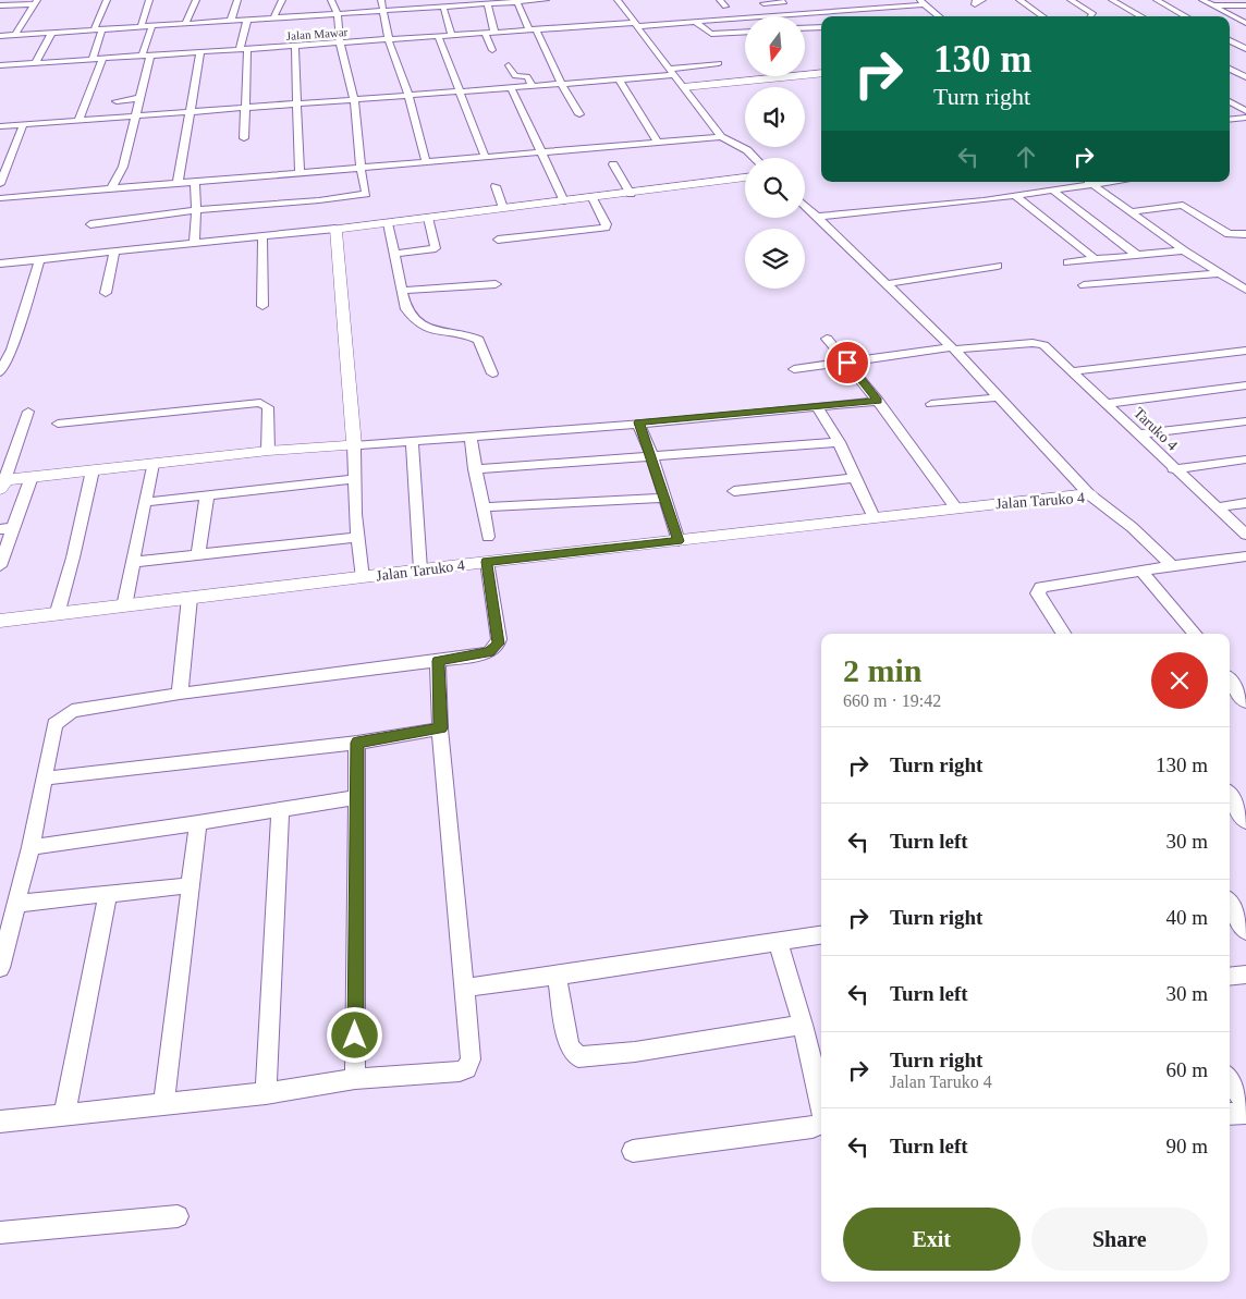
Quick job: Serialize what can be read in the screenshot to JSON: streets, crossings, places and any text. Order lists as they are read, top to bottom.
{
  "streets": {
    "street": ["Jalan Mawar", "Taruko 4", "Jalan Taruko 4"]
  },
  "north": "bottom",
  "page": {
    "turn": ["130 m", "Turn right"],
    "heading": ["2 min", "660 m · 19:42"],
    "list": [
      {
        "name": "Turn right",
        "value": "130 m"
      },
      {
        "name": "Turn left",
        "value": "30 m"
      },
      {
        "name": "Turn right",
        "value": "40 m"
      },
      {
        "name": "Turn left",
        "value": "30 m"
      },
      {
        "name": "Turn right",
        "note": "Jalan Taruko 4",
        "value": "60 m"
      },
      {
        "name": "Turn left",
        "value": "90 m"
      }
    ],
    "buttons": ["Exit", "Share"]
  }
}
